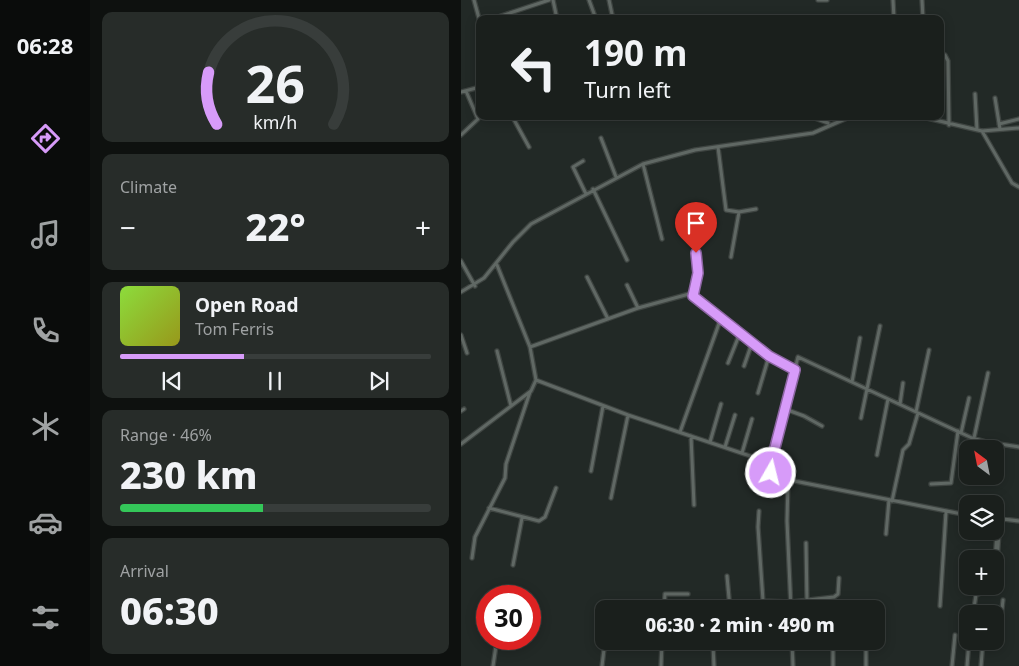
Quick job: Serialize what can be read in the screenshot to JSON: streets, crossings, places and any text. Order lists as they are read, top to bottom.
{
  "north": "top left",
  "page": {
    "tabs": "06:28",
    "turn": ["190 m", "Turn left"],
    "tile": [
      "Climate",
      ["Range · 46%", "230 km"],
      ["Arrival", "06:30"]
    ],
    "heat": ["−", "22°", "+"],
    "song": ["Open Road", "Tom Ferris"],
    "map_buttons": ["+", "−"],
    "limit": "30",
    "trip": "06:30 · 2 min · 490 m",
    "gauge": ["26", "km/h"]
  }
}
